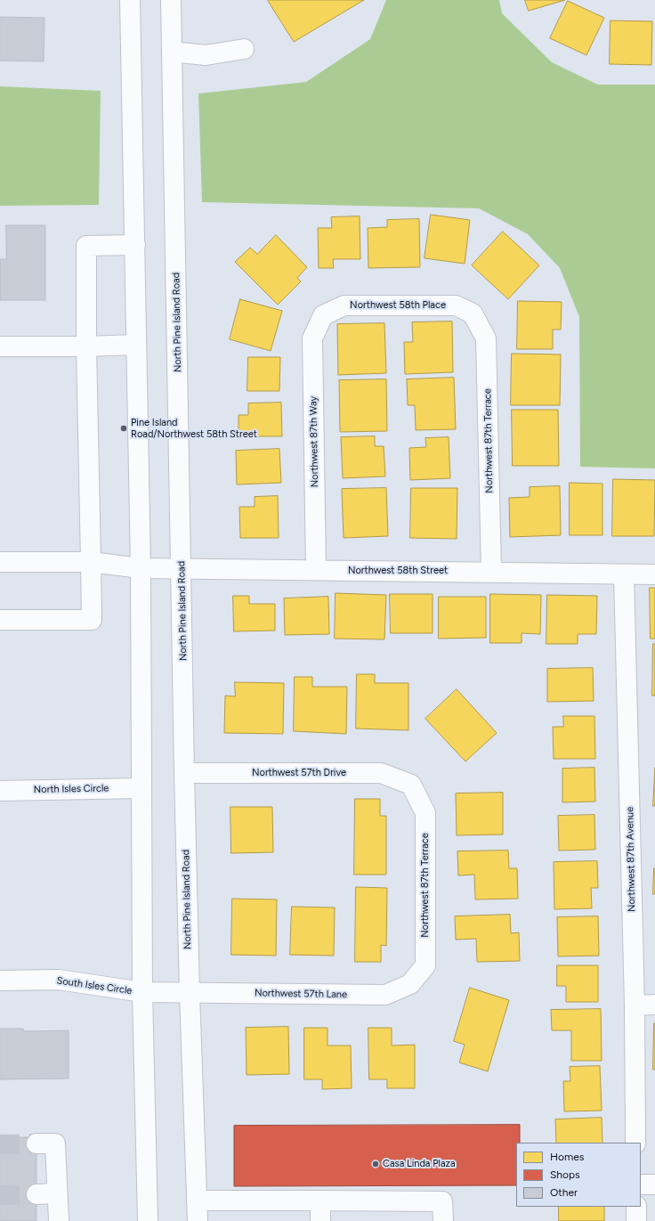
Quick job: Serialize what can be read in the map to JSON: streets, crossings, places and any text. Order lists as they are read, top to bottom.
{
  "streets": {
    "street": [
      "Northwest 58th Place",
      "North Pine Island Road",
      "Northwest 87th Terrace",
      "Northwest 87th Way",
      "Northwest 58th Street",
      "Northwest 57th Drive",
      "North Isles Circle",
      "Northwest 87th Avenue",
      "South Isles Circle",
      "Northwest 57th Lane"
    ]
  },
  "crossings": [
    ["Northwest 58th Place", "Northwest 87th Terrace"],
    ["Northwest 58th Place", "Northwest 87th Way"],
    ["North Pine Island Road", "Northwest 58th Street"],
    ["North Pine Island Road", "Northwest 57th Drive"],
    ["North Pine Island Road", "South Isles Circle"],
    ["North Pine Island Road", "Northwest 57th Lane"],
    ["Northwest 87th Terrace", "Northwest 58th Street"],
    ["Northwest 87th Terrace", "Northwest 57th Drive"],
    ["Northwest 87th Terrace", "Northwest 57th Lane"],
    ["Northwest 87th Way", "Northwest 58th Street"],
    ["Northwest 58th Street", "Northwest 87th Avenue"],
    ["South Isles Circle", "Northwest 57th Lane"]
  ],
  "places": ["Pine Island Road/Northwest 58th Street", "Casa Linda Plaza"],
  "legend": ["Homes", "Shops", "Other"]
}
